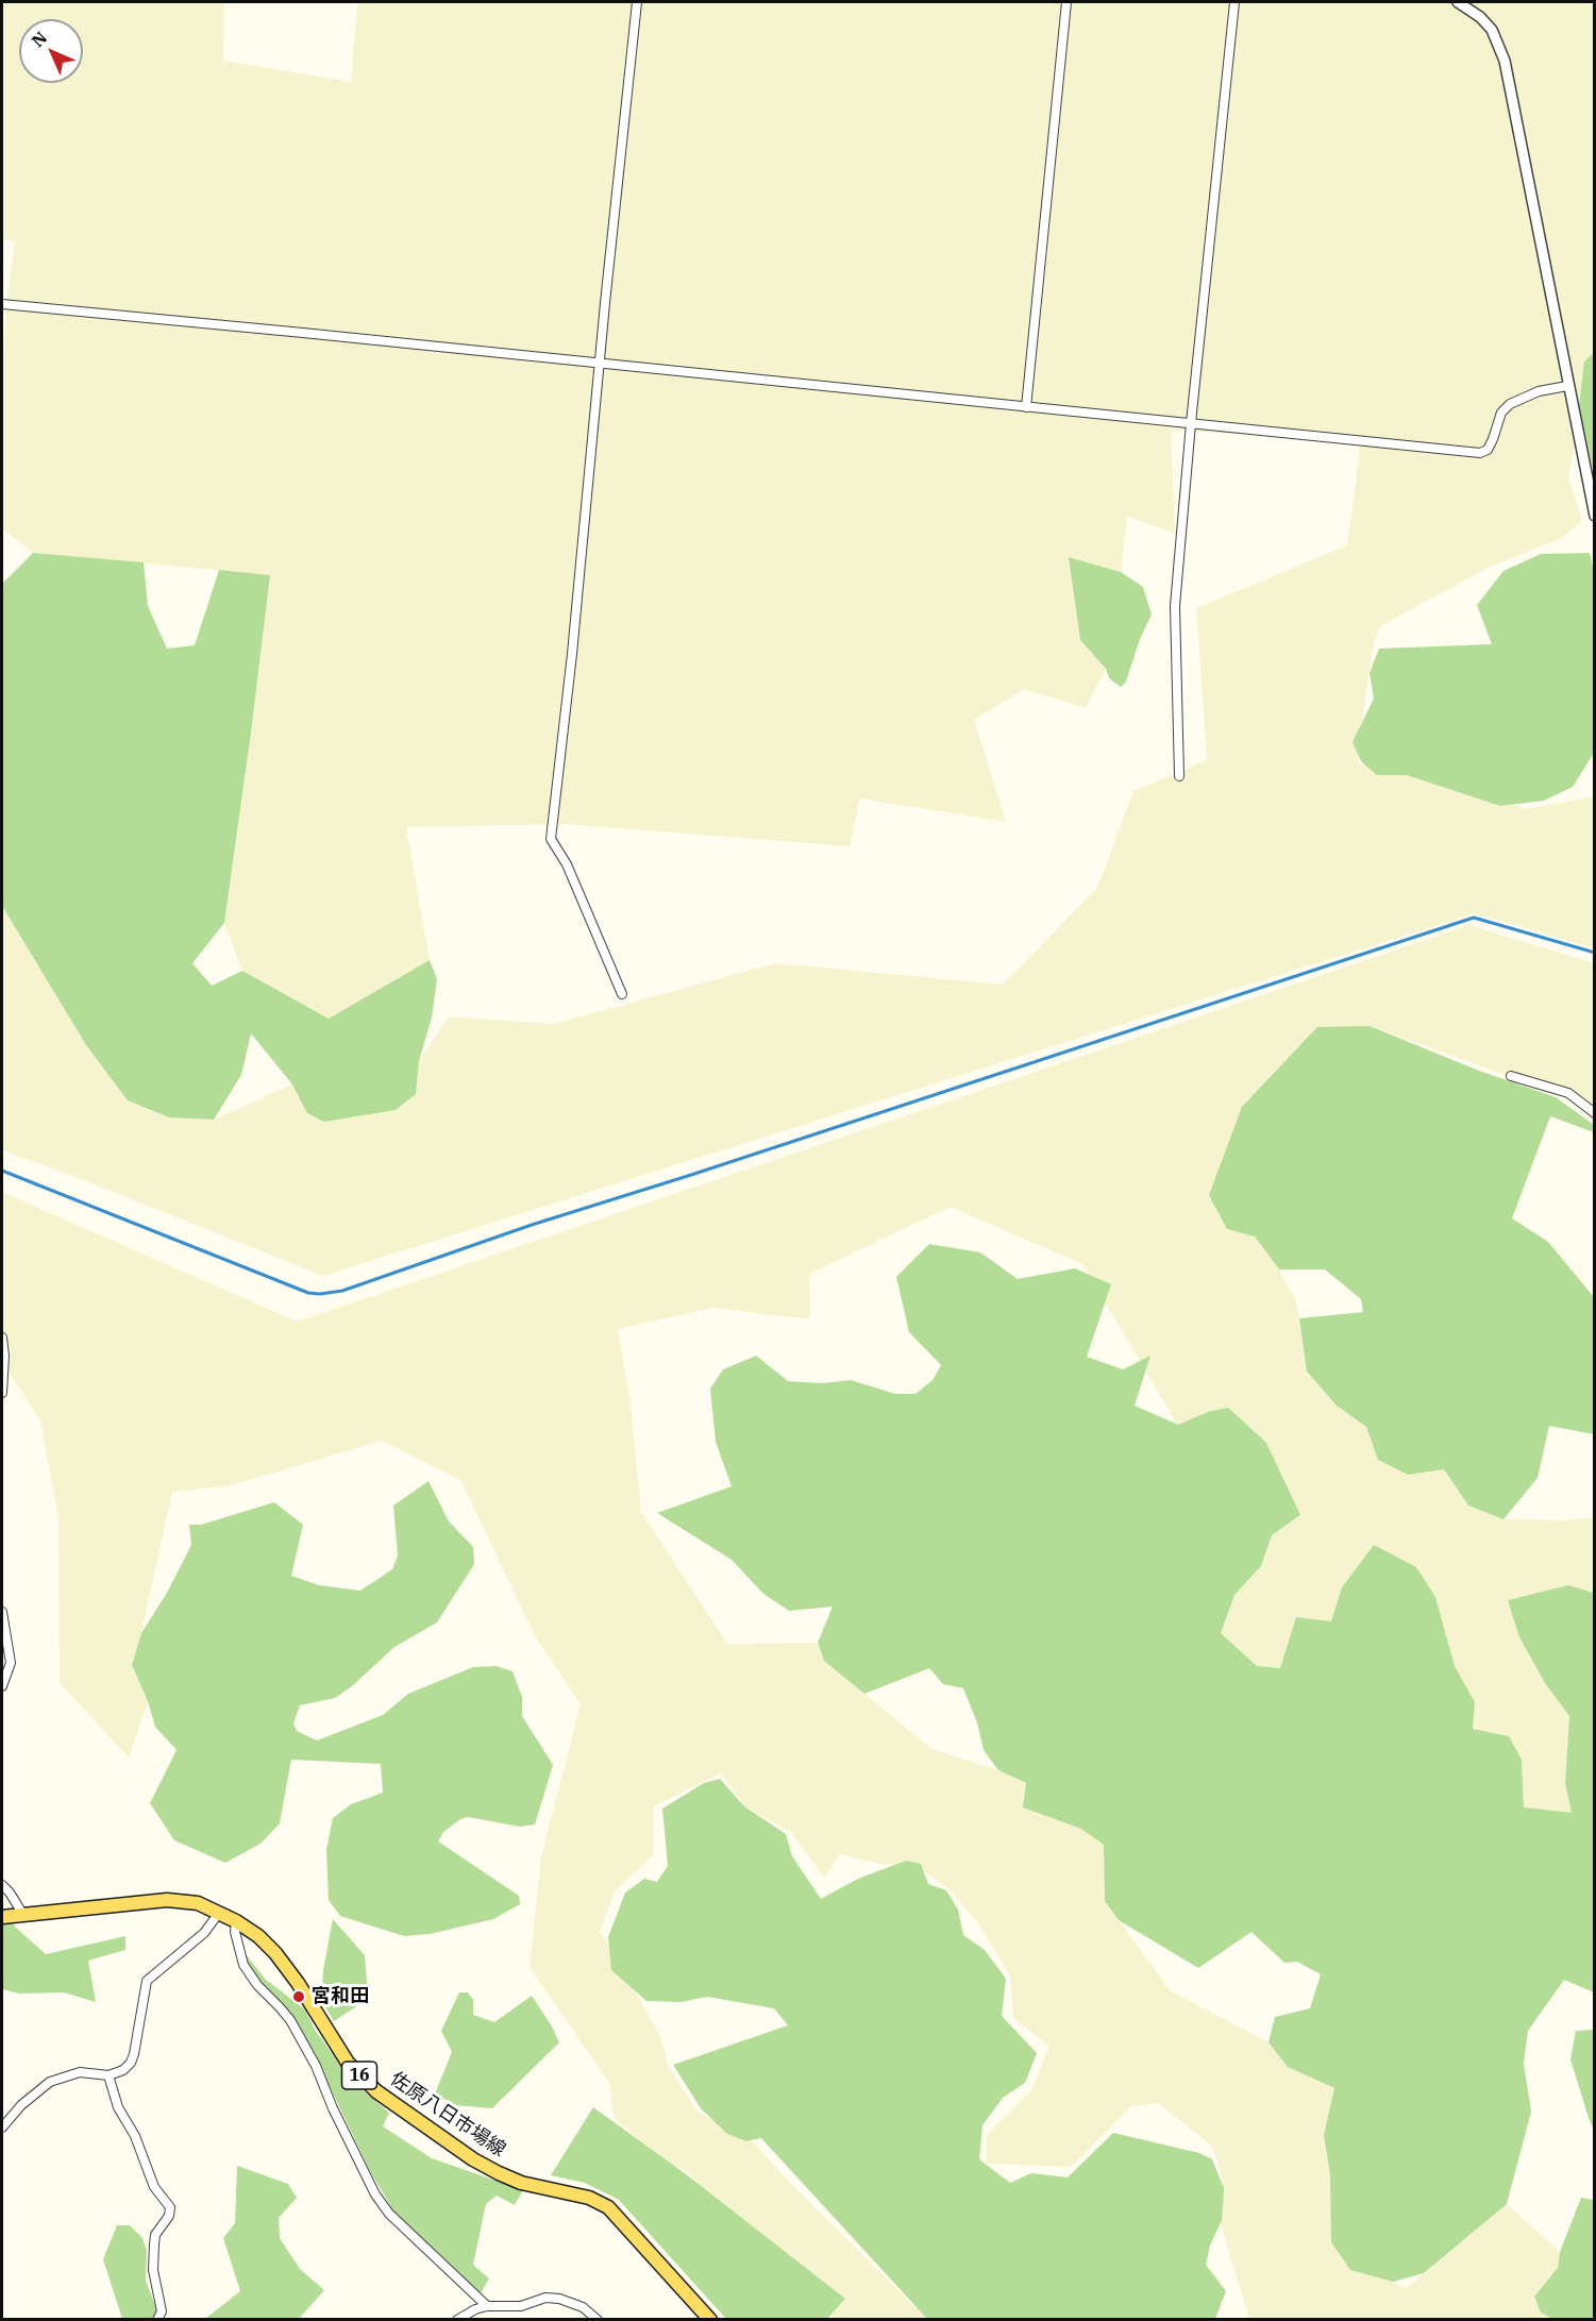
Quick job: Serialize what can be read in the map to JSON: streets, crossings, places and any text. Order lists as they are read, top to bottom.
{
  "streets": {
    "main road": ["16", "佐原八日市場線"]
  },
  "places": ["宮和田"],
  "north": "top left"
}
